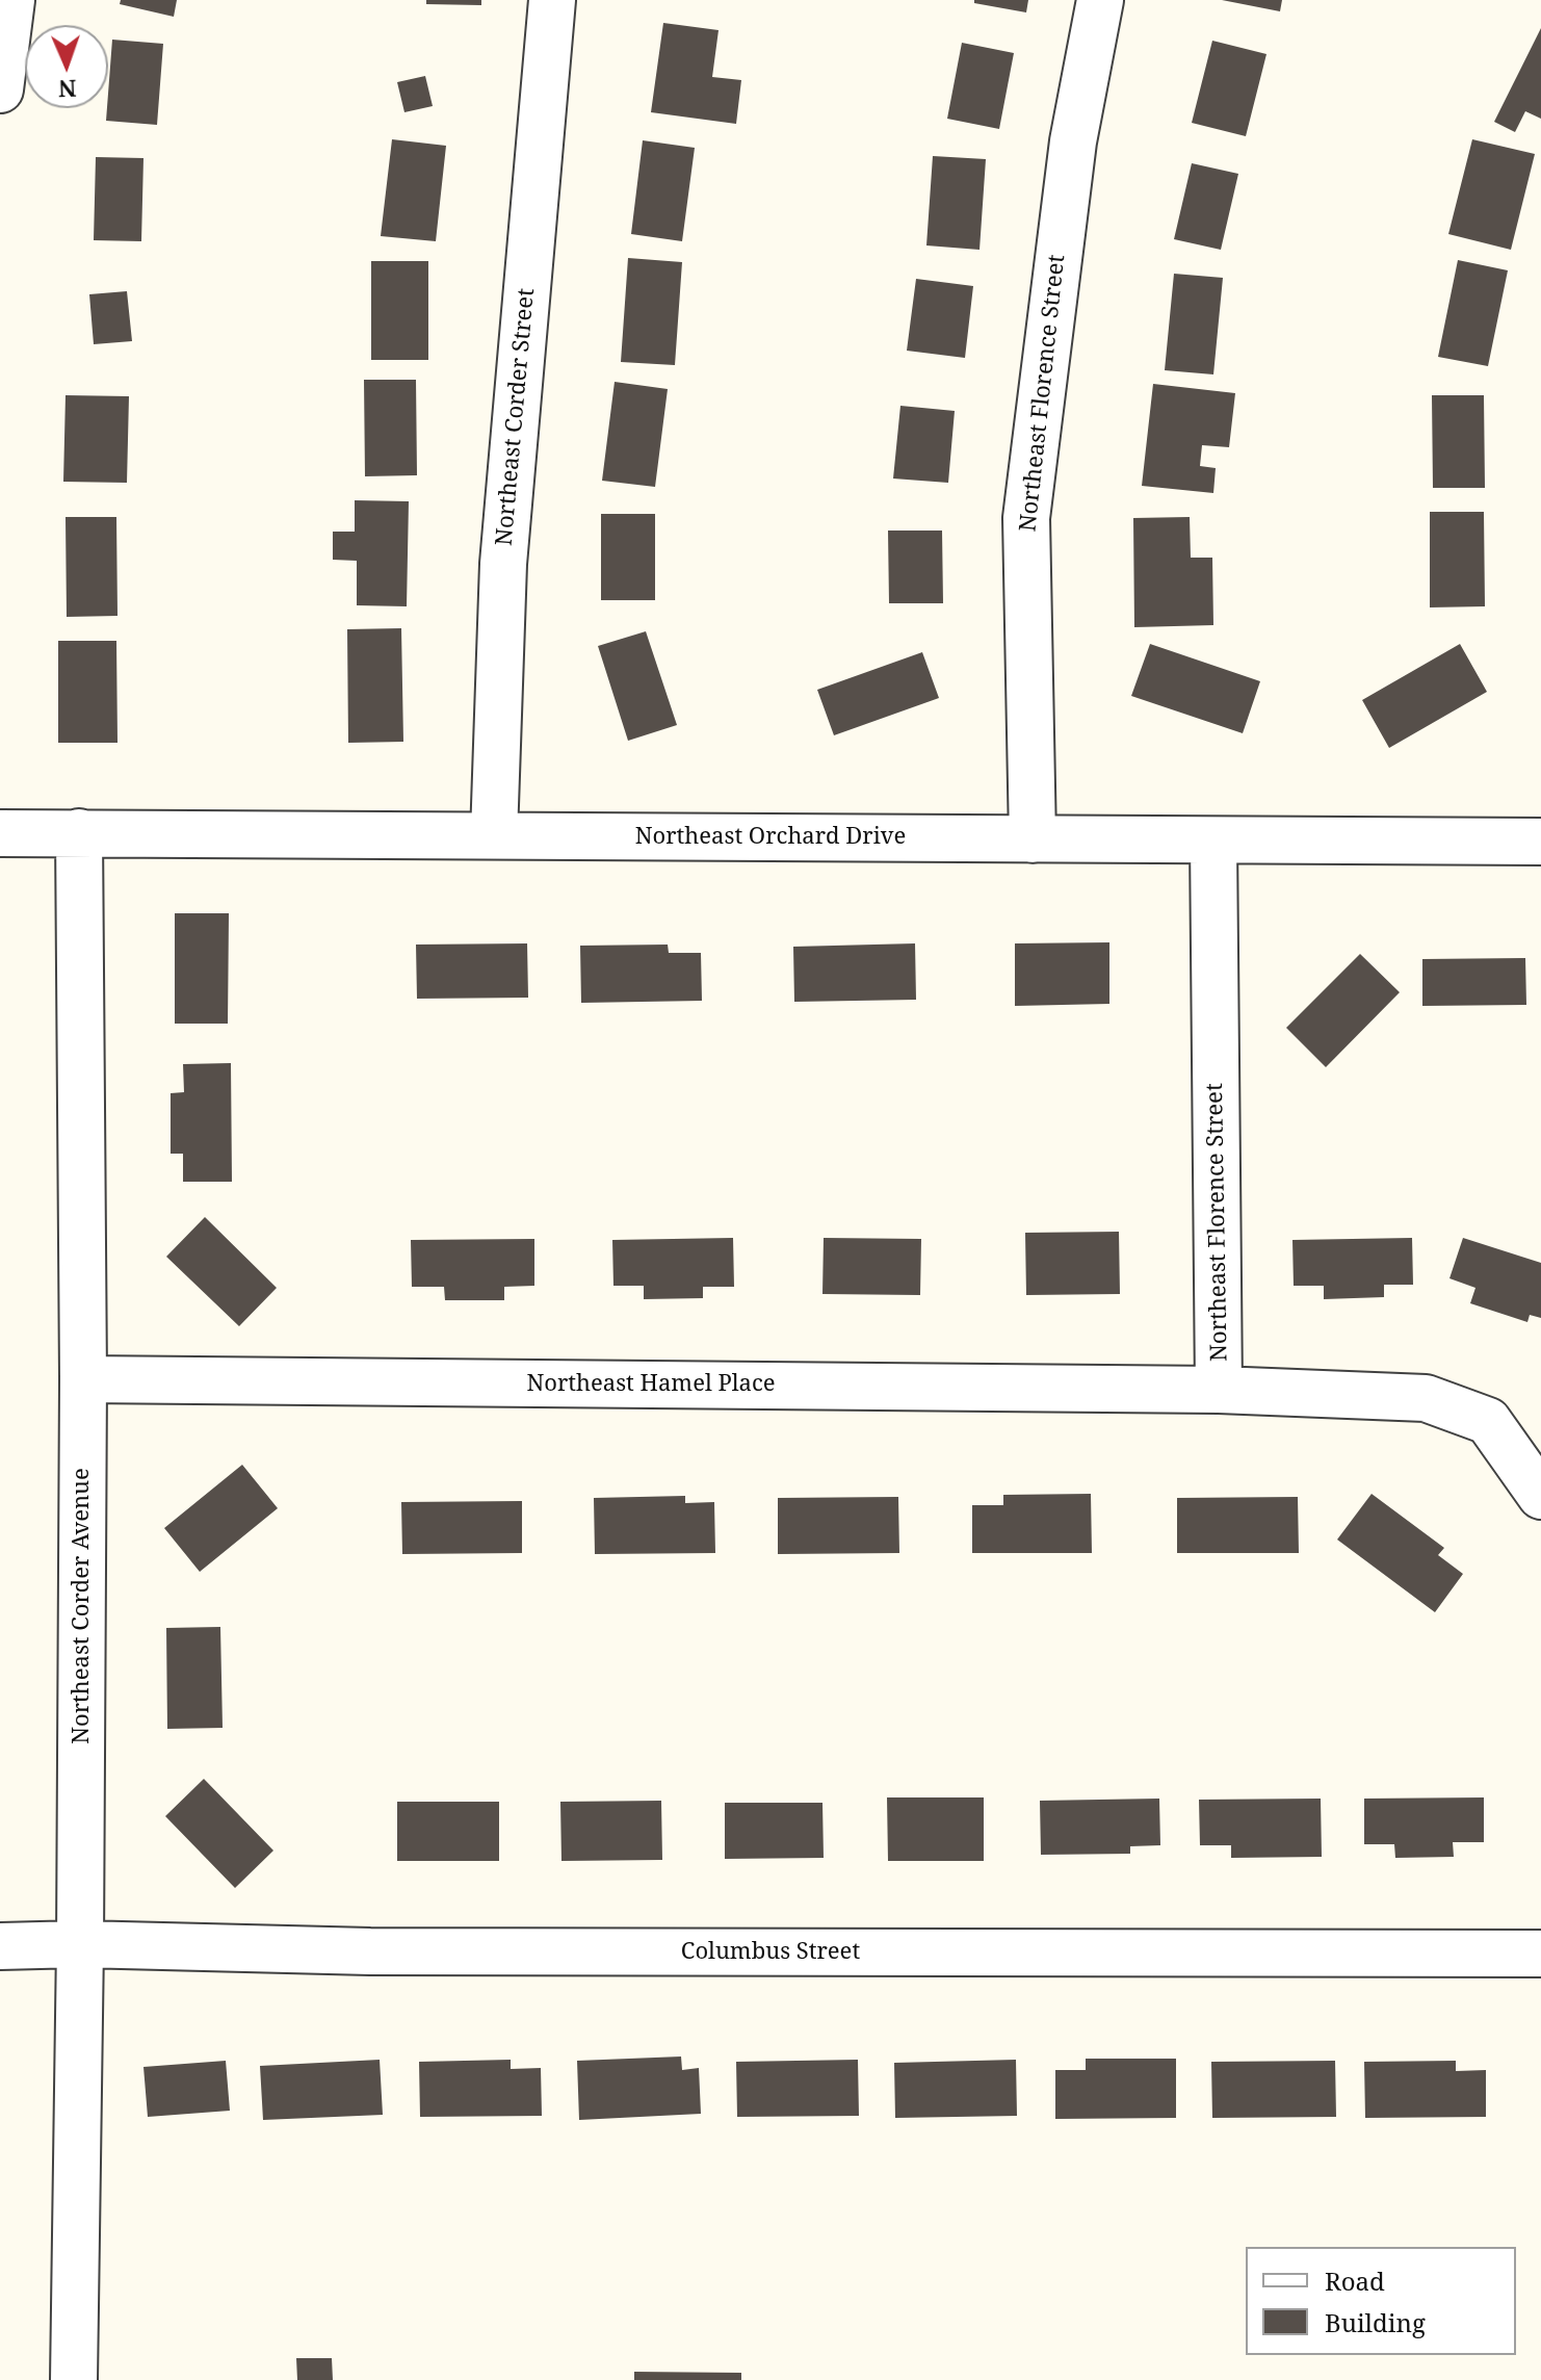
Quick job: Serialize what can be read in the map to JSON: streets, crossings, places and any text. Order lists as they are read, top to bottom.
{
  "streets": {
    "street": [
      "Northeast Florence Street",
      "Northeast Corder Street",
      "Northeast Orchard Drive",
      "Northeast Hamel Place",
      "Northeast Corder Avenue",
      "Columbus Street"
    ]
  },
  "crossings": [
    ["Northeast Florence Street", "Northeast Orchard Drive"],
    ["Northeast Florence Street", "Northeast Hamel Place"],
    ["Northeast Corder Street", "Northeast Orchard Drive"],
    ["Northeast Orchard Drive", "Northeast Corder Avenue"],
    ["Northeast Hamel Place", "Northeast Corder Avenue"],
    ["Northeast Corder Avenue", "Columbus Street"]
  ],
  "legend": ["Road", "Building"],
  "north": "bottom"
}
